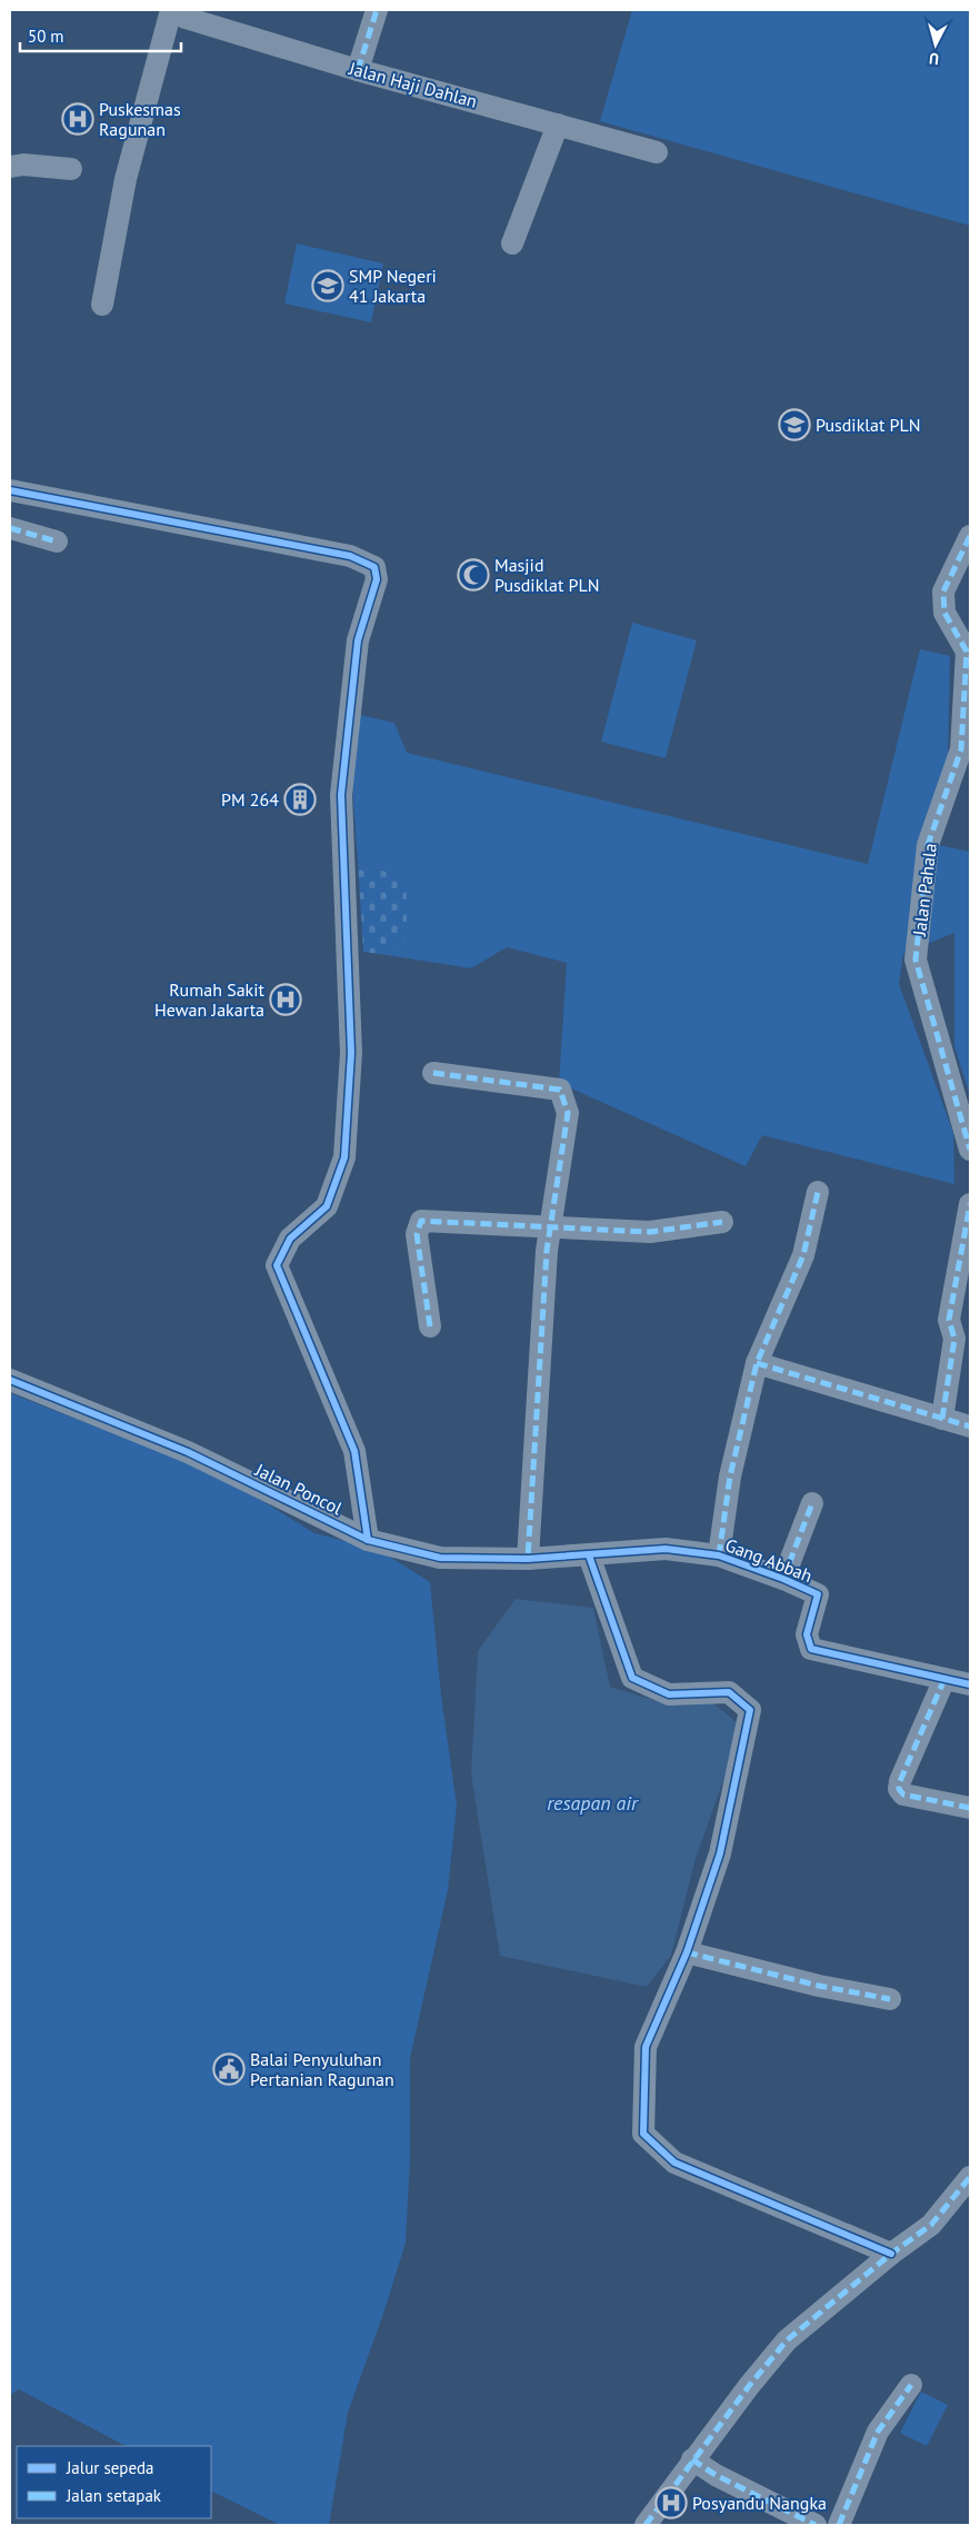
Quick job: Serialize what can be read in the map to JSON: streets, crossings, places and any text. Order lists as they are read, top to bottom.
{
  "streets": {
    "street": [
      "Jalan Haji Dahlan",
      "Jalan Pahala",
      "Jalan Poncol",
      "Gang Abbah"
    ]
  },
  "crossings": [
    ["Jalan Poncol", "Gang Abbah"]
  ],
  "water": ["resapan air"],
  "places": {
    "hospital": ["Puskesmas Ragunan", "Rumah Sakit Hewan Jakarta", "Posyandu Nangka"],
    "school or university": ["SMP Negeri 41 Jakarta", "Pusdiklat PLN"],
    "mosque": ["Masjid Pusdiklat PLN"],
    "building": ["PM 264"],
    "public building": ["Balai Penyuluhan Pertanian Ragunan"]
  },
  "legend": ["Jalur sepeda", "Jalan setapak"],
  "scale_bar": "50 m",
  "north": "bottom"
}
